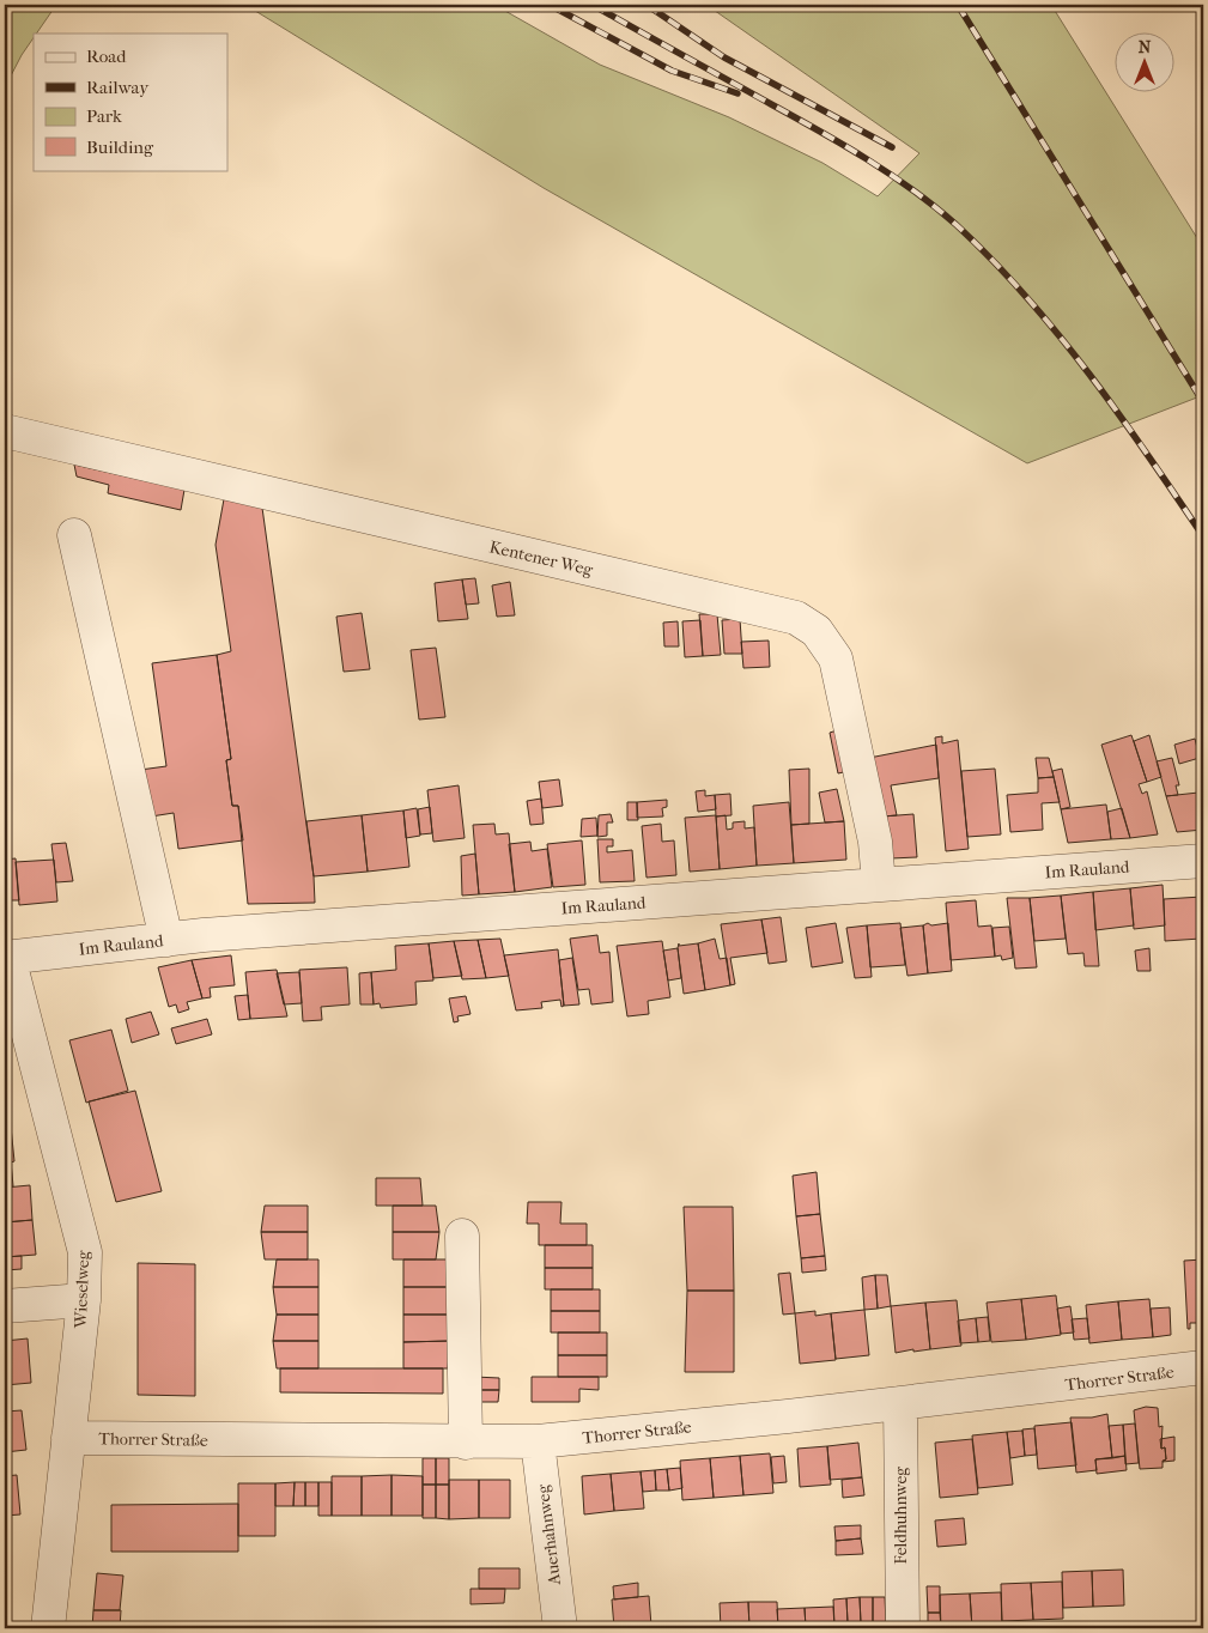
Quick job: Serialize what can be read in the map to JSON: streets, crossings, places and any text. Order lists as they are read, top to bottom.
{
  "streets": {
    "street": [
      "Kentener Weg",
      "Im Rauland",
      "Wieselweg",
      "Thorrer Straße",
      "Feldhuhnweg",
      "Auerhahnweg"
    ]
  },
  "crossings": [
    ["Kentener Weg", "Im Rauland"],
    ["Im Rauland", "Wieselweg"],
    ["Wieselweg", "Thorrer Straße"],
    ["Thorrer Straße", "Feldhuhnweg"],
    ["Thorrer Straße", "Auerhahnweg"]
  ],
  "legend": [
    "Road",
    "Railway",
    "Park",
    "Building"
  ],
  "north": "top"
}
